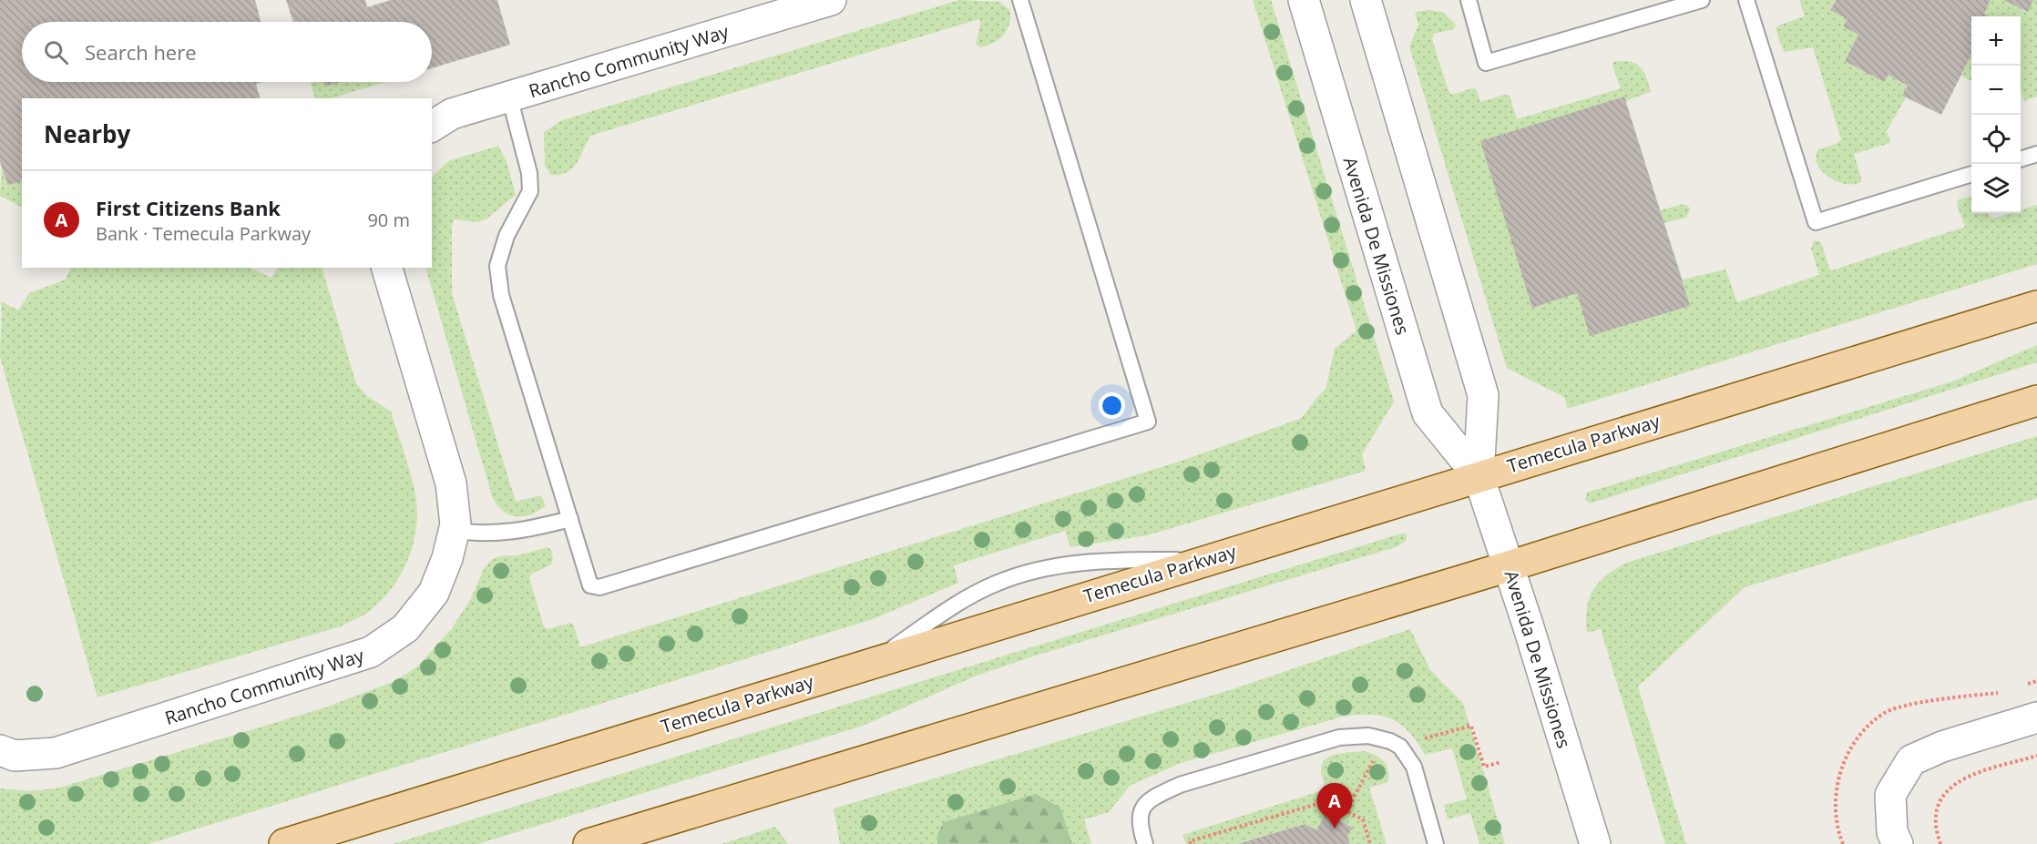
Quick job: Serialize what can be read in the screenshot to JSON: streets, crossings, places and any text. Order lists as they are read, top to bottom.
{
  "streets": {
    "main road": ["Temecula Parkway"],
    "street": ["Rancho Community Way", "Avenida De Missiones"]
  },
  "crossings": [
    ["Avenida De Missiones", "Temecula Parkway"]
  ],
  "page": {
    "map_buttons": ["+", "−"],
    "search": "Search here",
    "heading": "Nearby",
    "list": [
      {
        "mark": "A",
        "name": "First Citizens Bank",
        "note": "Bank · Temecula Parkway",
        "value": "90 m"
      }
    ],
    "pins": "A"
  }
}
